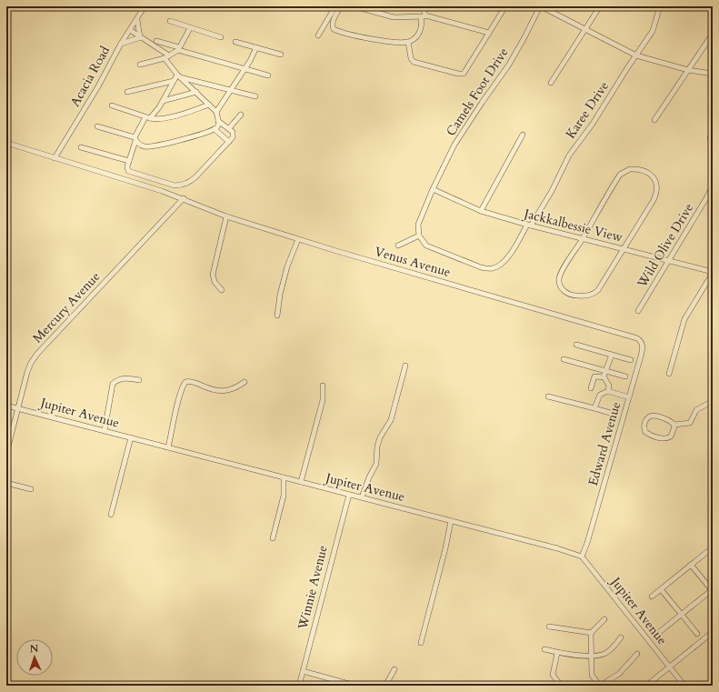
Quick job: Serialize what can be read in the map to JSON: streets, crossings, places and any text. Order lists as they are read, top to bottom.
{
  "streets": {
    "street": [
      "Acacia Road",
      "Camels Foot Drive",
      "Karee Drive",
      "Jackkalbessie View",
      "Wild Olive Drive",
      "Venus Avenue",
      "Mercury Avenue",
      "Jupiter Avenue",
      "Edward Avenue",
      "Winnie Avenue"
    ]
  },
  "crossings": [
    ["Acacia Road", "Venus Avenue"],
    ["Camels Foot Drive", "Karee Drive"],
    ["Camels Foot Drive", "Jackkalbessie View"],
    ["Karee Drive", "Jackkalbessie View"],
    ["Jackkalbessie View", "Wild Olive Drive"],
    ["Venus Avenue", "Mercury Avenue"],
    ["Venus Avenue", "Edward Avenue"],
    ["Mercury Avenue", "Jupiter Avenue"],
    ["Jupiter Avenue", "Edward Avenue"],
    ["Jupiter Avenue", "Winnie Avenue"]
  ],
  "north": "top"
}
